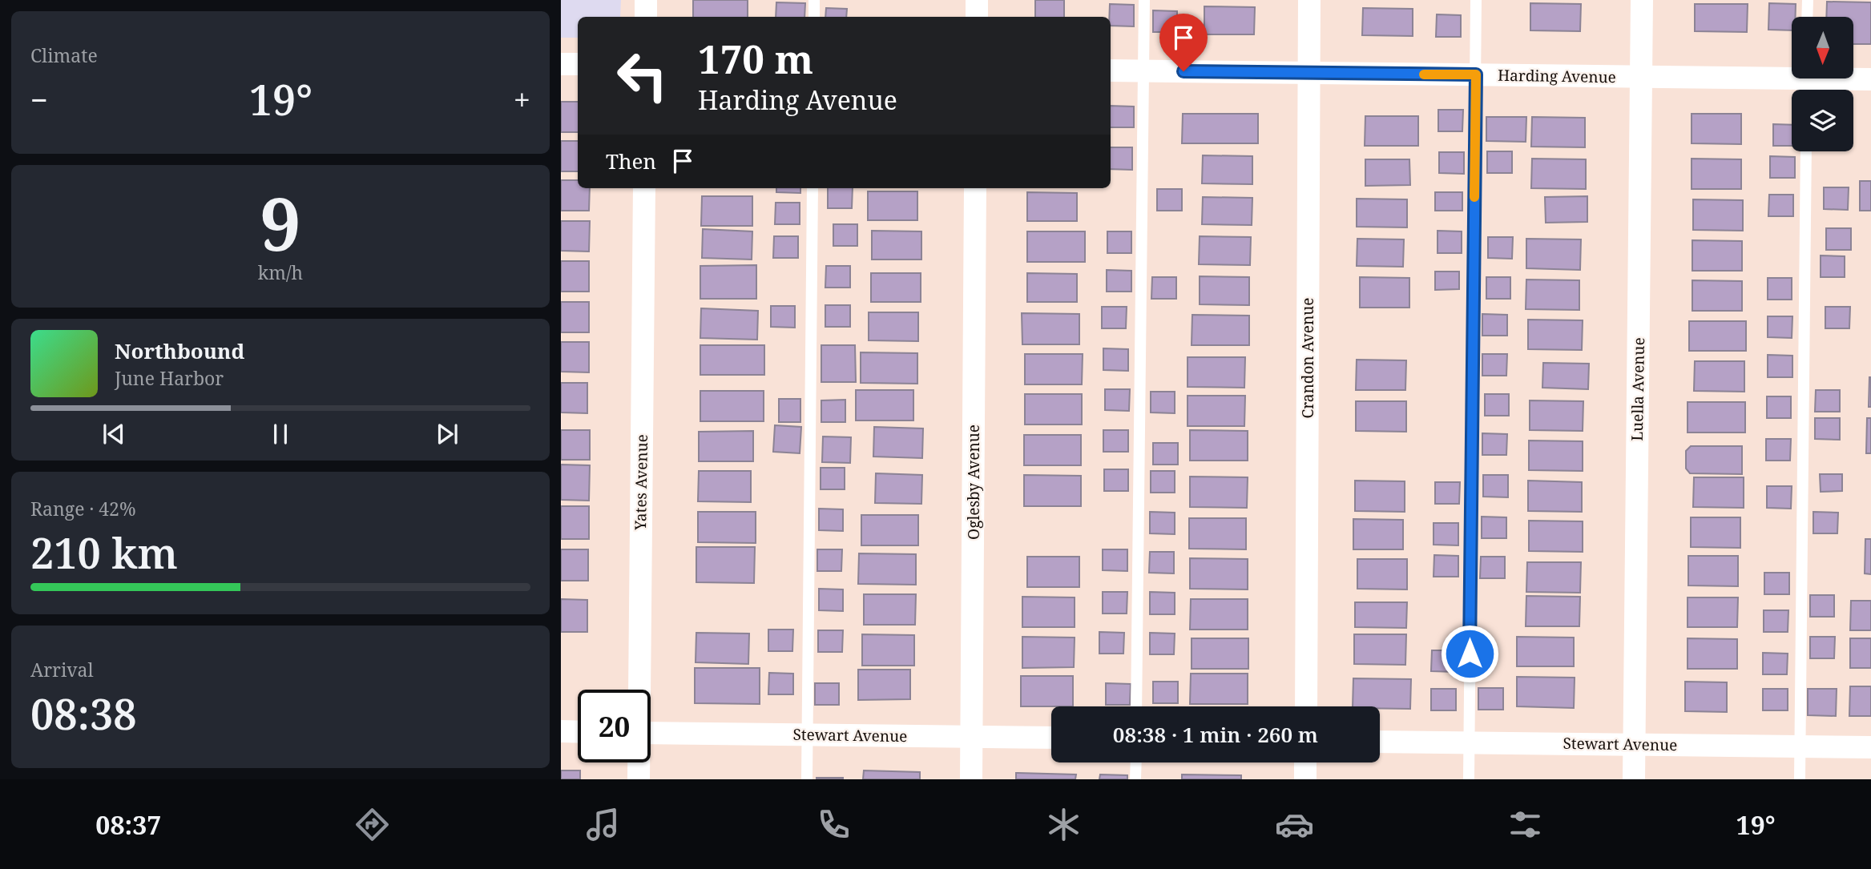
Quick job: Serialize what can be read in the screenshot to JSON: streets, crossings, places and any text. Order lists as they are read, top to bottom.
{
  "streets": {
    "street": [
      "Harding Avenue",
      "Crandon Avenue",
      "Luella Avenue",
      "Yates Avenue",
      "Oglesby Avenue",
      "Stewart Avenue"
    ]
  },
  "crossings": [
    ["Harding Avenue", "Crandon Avenue"],
    ["Harding Avenue", "Luella Avenue"],
    ["Luella Avenue", "Stewart Avenue"],
    ["Oglesby Avenue", "Stewart Avenue"]
  ],
  "north": "bottom",
  "page": {
    "tile": [
      "Climate",
      ["9", "km/h"],
      ["Range · 42%", "210 km"],
      ["Arrival", "08:38"]
    ],
    "turn": ["170 m", "Harding Avenue"],
    "heat": ["−", "19°", "+"],
    "then": "Then",
    "song": ["Northbound", "June Harbor"],
    "limit": "20",
    "trip": "08:38 · 1 min · 260 m",
    "tabs": ["08:37", "19°"]
  }
}
